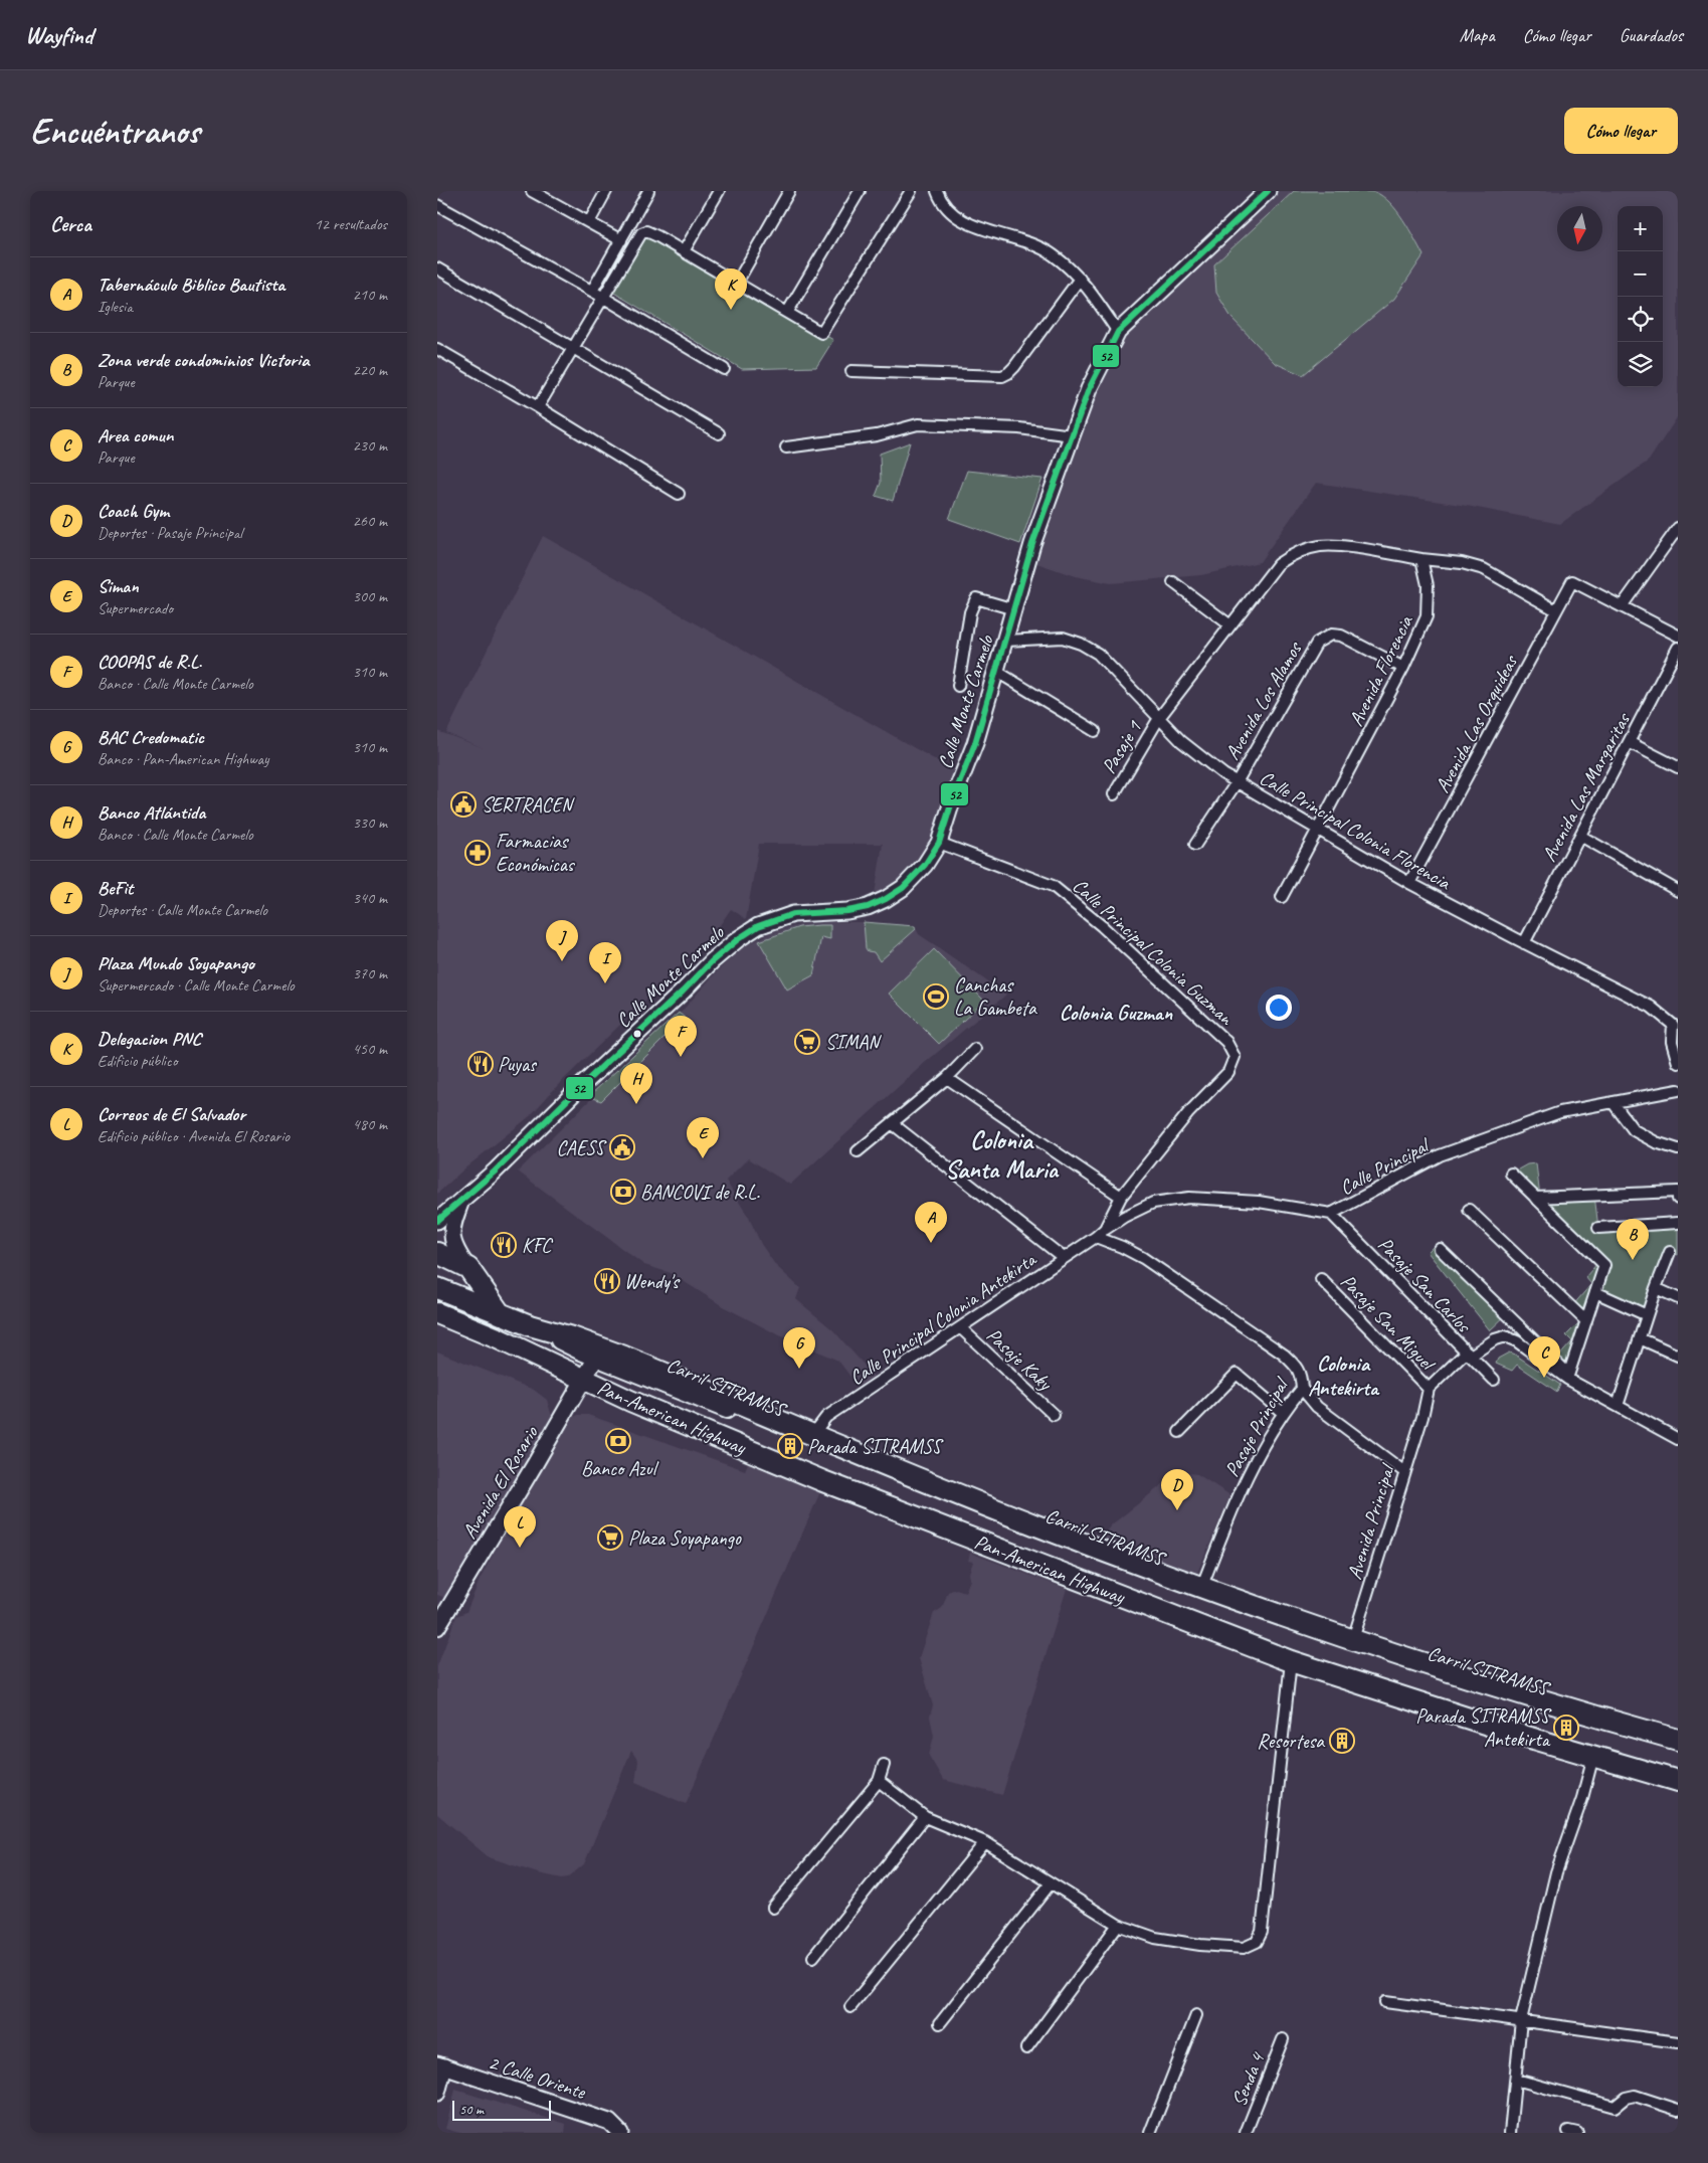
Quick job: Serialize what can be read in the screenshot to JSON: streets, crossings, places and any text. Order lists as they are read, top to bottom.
{
  "streets": {
    "highway": ["Pan-American Highway"],
    "main road": ["Carril SITRAMSS"],
    "street": [
      "Avenida Florencia",
      "Avenida Los Alamos",
      "Calle Monte Carmelo",
      "Avenida Las Orquideas",
      "Pasaje 1",
      "Avenida Las Margaritas",
      "Calle Principal Colonia Florencia",
      "Calle Principal Colonia Guzman",
      "Calle Principal",
      "Pasaje San Carlos",
      "Calle Principal Colonia Antekirta",
      "Pasaje San Miguel",
      "Pasaje Kaky",
      "Pasaje Principal",
      "Avenida El Rosario",
      "Avenida Principal",
      "2 Calle Oriente",
      "Senda 4"
    ]
  },
  "crossings": [
    ["Avenida Florencia", "Avenida Los Alamos"],
    ["Avenida Florencia", "Calle Principal Colonia Florencia"],
    ["Avenida Los Alamos", "Calle Principal Colonia Florencia"],
    ["Calle Monte Carmelo", "Calle Principal Colonia Florencia"],
    ["Calle Monte Carmelo", "Calle Principal Colonia Guzman"],
    ["Avenida Las Orquideas", "Calle Principal Colonia Florencia"],
    ["Pasaje 1", "Calle Principal Colonia Florencia"],
    ["Avenida Las Margaritas", "Calle Principal Colonia Florencia"],
    ["Calle Principal Colonia Guzman", "Calle Principal"],
    ["Calle Principal Colonia Guzman", "Calle Principal Colonia Antekirta"],
    ["Calle Principal Colonia Guzman", "Pasaje Principal"],
    ["Calle Principal", "Pasaje San Carlos"],
    ["Calle Principal Colonia Antekirta", "Pasaje Kaky"],
    ["Calle Principal Colonia Antekirta", "Pan-American Highway"],
    ["Calle Principal Colonia Antekirta", "Pasaje Principal"],
    ["Pasaje San Miguel", "Avenida Principal"],
    ["Carril SITRAMSS", "Pan-American Highway"],
    ["Carril SITRAMSS", "Avenida El Rosario"],
    ["Pan-American Highway", "Pasaje Principal"],
    ["Pan-American Highway", "Avenida El Rosario"],
    ["Pan-American Highway", "Avenida Principal"]
  ],
  "districts": ["Colonia Guzman", "Colonia Santa Maria", "Colonia Antekirta"],
  "places": {
    "public building": ["SERTRACEN", "CAESS"],
    "pharmacy": ["Farmacias Económicas"],
    "sports": ["Canchas La Gambeta"],
    "supermarket": ["SIMAN", "Plaza Soyapango"],
    "restaurant": ["Puyas", "KFC", "Wendy's"],
    "bank": ["BANCOVI de R.L.", "Banco Azul"],
    "building": ["Parada SITRAMSS", "Parada SITRAMSS Antekirta", "Resortesa"]
  },
  "lines": ["transit line 52"],
  "scale_bar": "50 m",
  "north": "bottom",
  "page": {
    "header": "Wayfind",
    "nav": ["Mapa", "Cómo llegar", "Guardados"],
    "buttons": "Cómo llegar",
    "title": "Encuéntranos",
    "heading": ["Cerca", "12 resultados"],
    "map_buttons": ["+", "−"],
    "list": [
      {
        "mark": "A",
        "name": "Tabernáculo Biblico Bautista",
        "note": "Iglesia",
        "value": "210 m"
      },
      {
        "mark": "B",
        "name": "Zona verde condominios Victoria",
        "note": "Parque",
        "value": "220 m"
      },
      {
        "mark": "C",
        "name": "Area comun",
        "note": "Parque",
        "value": "230 m"
      },
      {
        "mark": "D",
        "name": "Coach Gym",
        "note": "Deportes · Pasaje Principal",
        "value": "260 m"
      },
      {
        "mark": "E",
        "name": "Siman",
        "note": "Supermercado",
        "value": "300 m"
      },
      {
        "mark": "F",
        "name": "COOPAS de R.L.",
        "note": "Banco · Calle Monte Carmelo",
        "value": "310 m"
      },
      {
        "mark": "G",
        "name": "BAC Credomatic",
        "note": "Banco · Pan-American Highway",
        "value": "310 m"
      },
      {
        "mark": "H",
        "name": "Banco Atlántida",
        "note": "Banco · Calle Monte Carmelo",
        "value": "330 m"
      },
      {
        "mark": "I",
        "name": "BeFit",
        "note": "Deportes · Calle Monte Carmelo",
        "value": "340 m"
      },
      {
        "mark": "J",
        "name": "Plaza Mundo Soyapango",
        "note": "Supermercado · Calle Monte Carmelo",
        "value": "370 m"
      },
      {
        "mark": "K",
        "name": "Delegacion PNC",
        "note": "Edificio público",
        "value": "450 m"
      },
      {
        "mark": "L",
        "name": "Correos de El Salvador",
        "note": "Edificio público · Avenida El Rosario",
        "value": "480 m"
      }
    ],
    "pins": [
      "K",
      "J",
      "I",
      "F",
      "H",
      "E",
      "A",
      "B",
      "G",
      "C",
      "D",
      "L"
    ],
    "scale": "50 m"
  }
}
